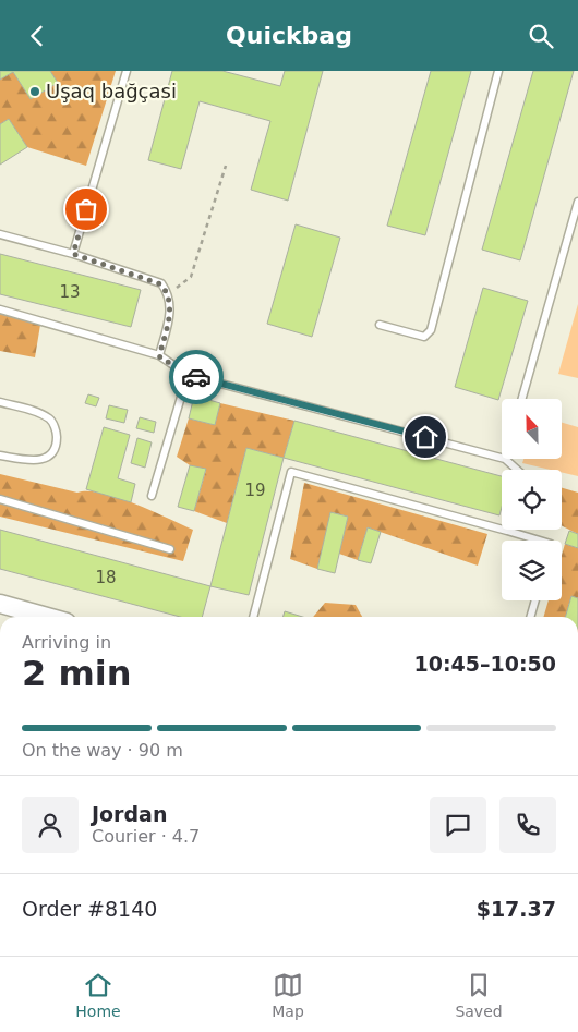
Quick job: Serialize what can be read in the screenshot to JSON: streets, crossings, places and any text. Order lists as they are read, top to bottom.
{
  "places": ["Uşaq bağçasi"],
  "house_numbers": ["13", "19", "18"],
  "north": "top",
  "page": {
    "header": "Quickbag",
    "heading": ["2 min", "Arriving in", "10:45–10:50"],
    "panel": [
      "Jordan",
      "Courier · 4.7",
      "Order #8140",
      "$17.37"
    ],
    "bar": "On the way · 90 m",
    "tabs": ["Home", "Map", "Saved"]
  }
}
